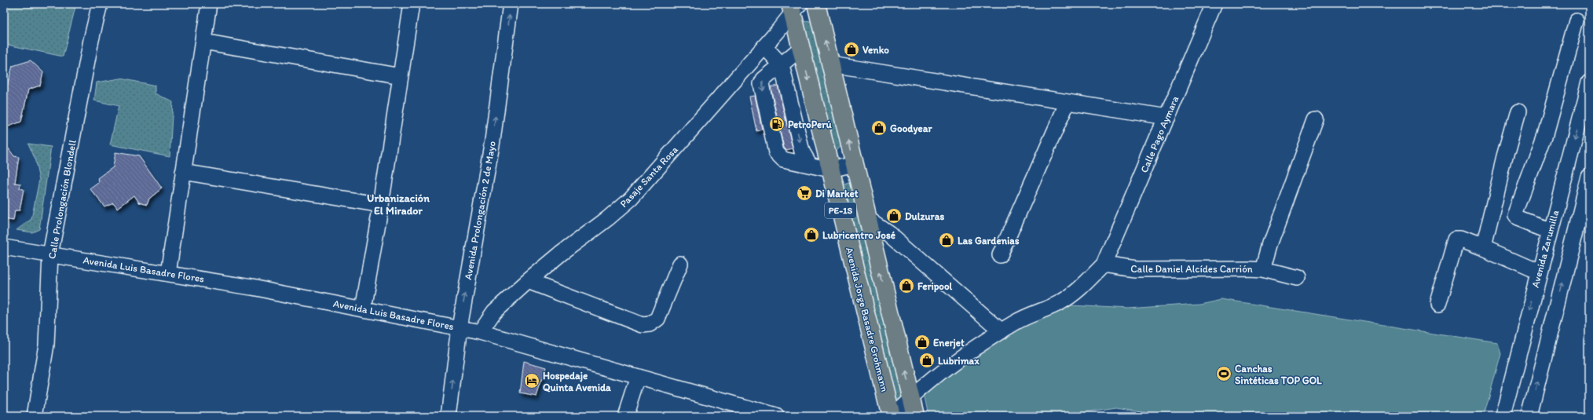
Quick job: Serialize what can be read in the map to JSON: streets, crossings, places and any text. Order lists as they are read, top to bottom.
{
  "streets": {
    "highway": ["PE-1S", "Avenida Jorge Basadre Grohmann"],
    "street": [
      "Calle Pago Aymara",
      "Pasaje Santa Rosa",
      "Calle Prolongación Blondell",
      "Avenida Prolongación 2 de Mayo",
      "Avenida Zarumilla",
      "Calle Daniel Alcídes Carrión",
      "Avenida Luis Basadre Flores"
    ]
  },
  "crossings": [
    ["Calle Pago Aymara", "Calle Daniel Alcídes Carrión"],
    ["Pasaje Santa Rosa", "Avenida Luis Basadre Flores"],
    ["Pasaje Santa Rosa", "Avenida Jorge Basadre Grohmann"],
    ["Calle Prolongación Blondell", "Avenida Luis Basadre Flores"],
    ["Avenida Prolongación 2 de Mayo", "Avenida Luis Basadre Flores"]
  ],
  "districts": ["Urbanización El Mirador"],
  "places": {
    "shop": [
      "Venko",
      "Goodyear",
      "Dulzuras",
      "Lubricentro José",
      "Las Gardenias",
      "Feripool",
      "Enerjet",
      "Lubrimax"
    ],
    "fuel station": ["PetroPerú"],
    "supermarket": ["Di Market"],
    "sports": ["Canchas Sintéticas TOP GOL"],
    "hotel": ["Hospedaje Quinta Avenida"]
  }
}
